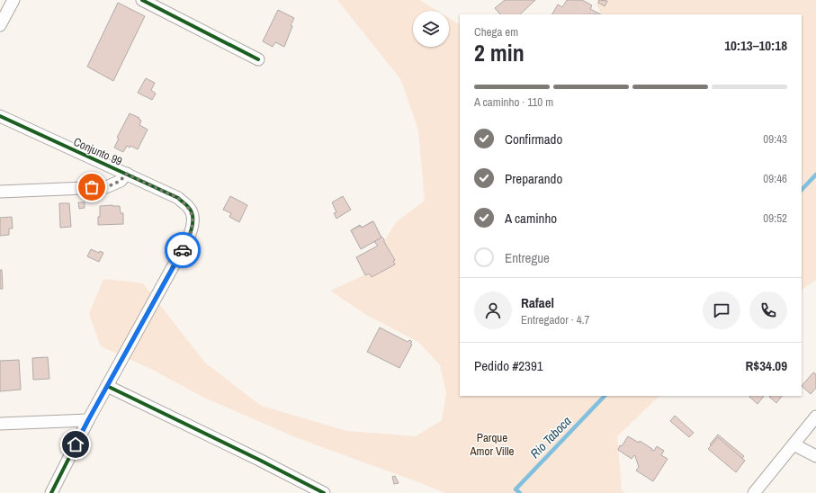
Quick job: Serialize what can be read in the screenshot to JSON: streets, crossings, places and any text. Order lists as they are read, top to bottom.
{
  "streets": {
    "street": ["Conjunto 99"]
  },
  "water": ["Rio Taboca"],
  "parks": ["Parque Amor Ville"],
  "page": {
    "heading": ["2 min", "Chega em", "10:13–10:18"],
    "panel": [
      "Rafael",
      "Entregador · 4.7",
      "Pedido #2391",
      "R$34.09"
    ],
    "bar": "A caminho · 110 m",
    "list": [
      ["Confirmado", "09:43"],
      ["Preparando", "09:46"],
      ["A caminho", "09:52"],
      "Entregue"
    ]
  }
}
